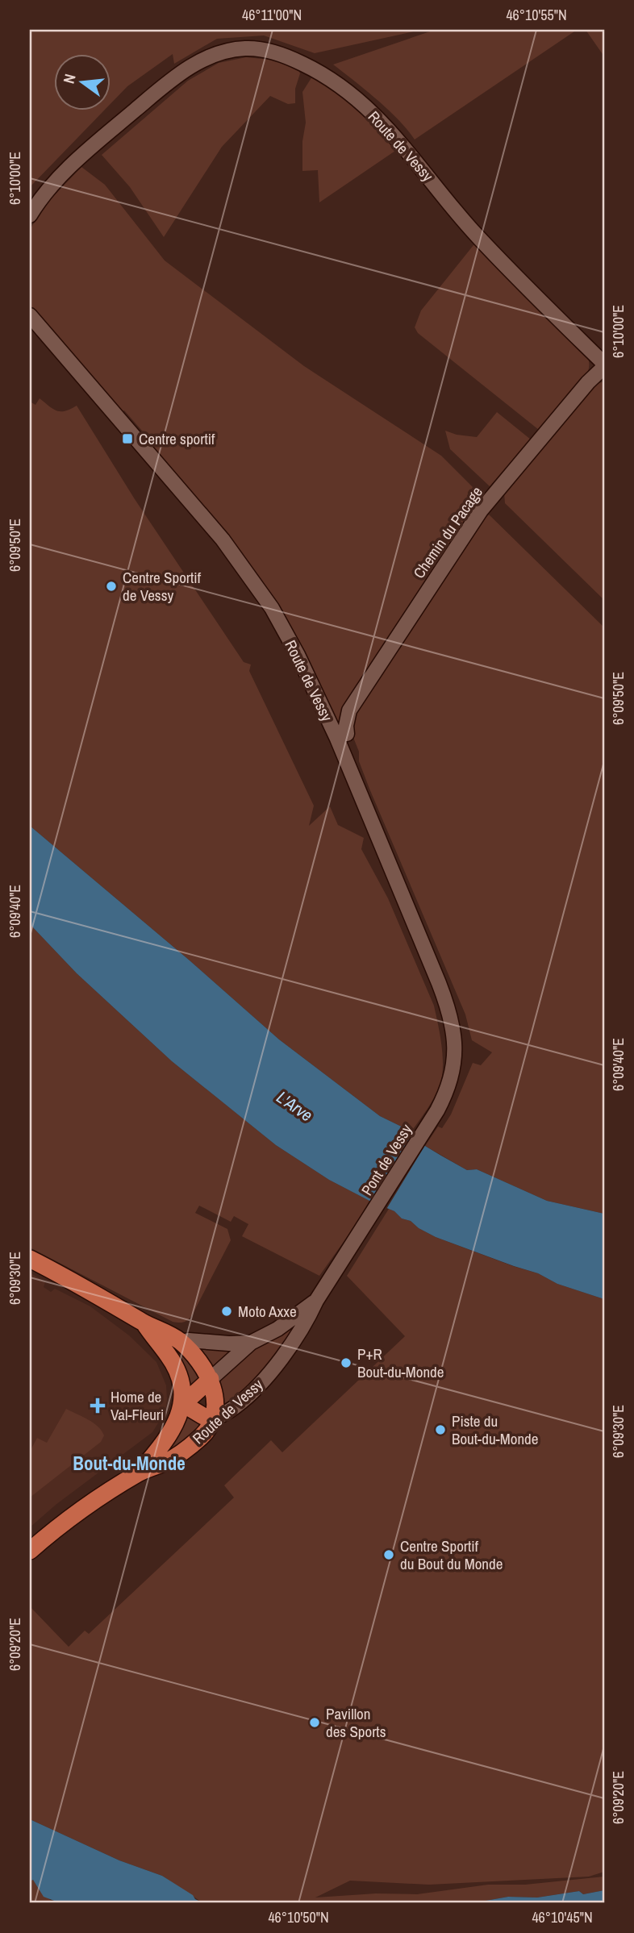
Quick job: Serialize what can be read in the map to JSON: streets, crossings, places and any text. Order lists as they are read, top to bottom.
{
  "streets": {
    "main road": ["Route de Vessy"],
    "street": ["Chemin du Pacage", "Pont de Vessy"]
  },
  "crossings": [
    ["Route de Vessy", "Chemin du Pacage"],
    ["Route de Vessy", "Pont de Vessy"]
  ],
  "districts": ["Bout-du-Monde"],
  "water": ["L'Arve"],
  "places": {
    "transit": ["Centre sportif"],
    "other": [
      "Centre Sportif de Vessy",
      "Moto Axxe",
      "P+R Bout-du-Monde",
      "Piste du Bout-du-Monde",
      "Centre Sportif du Bout du Monde",
      "Pavillon des Sports"
    ],
    "health": ["Home de Val-Fleuri"]
  },
  "north": "left",
  "coordinates": [
    "46°11'00\"N",
    "46°10'55\"N",
    "6°10'00\"E",
    "6°09'50\"E",
    "6°09'40\"E",
    "6°09'30\"E",
    "6°09'20\"E",
    "46°10'50\"N",
    "46°10'45\"N"
  ]
}
